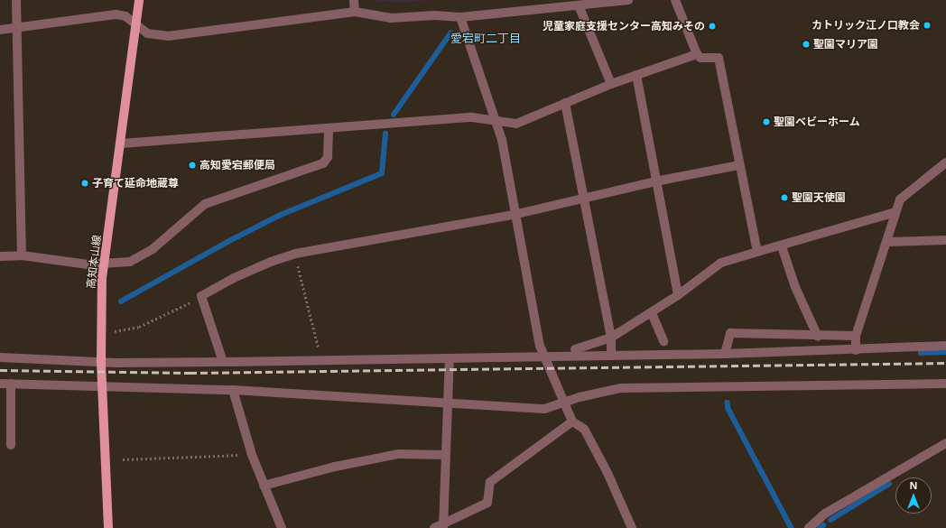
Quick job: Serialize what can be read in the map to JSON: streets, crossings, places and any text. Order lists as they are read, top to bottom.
{
  "streets": {
    "main road": ["高知本山線"]
  },
  "districts": ["愛宕町二丁目"],
  "places": [
    "カトリック江ノ口教会",
    "児童家庭支援センター高知みその",
    "聖園マリア園",
    "聖園ベビーホーム",
    "高知愛宕郵便局",
    "子育て延命地蔵尊",
    "聖園天使園"
  ],
  "north": "top"
}
